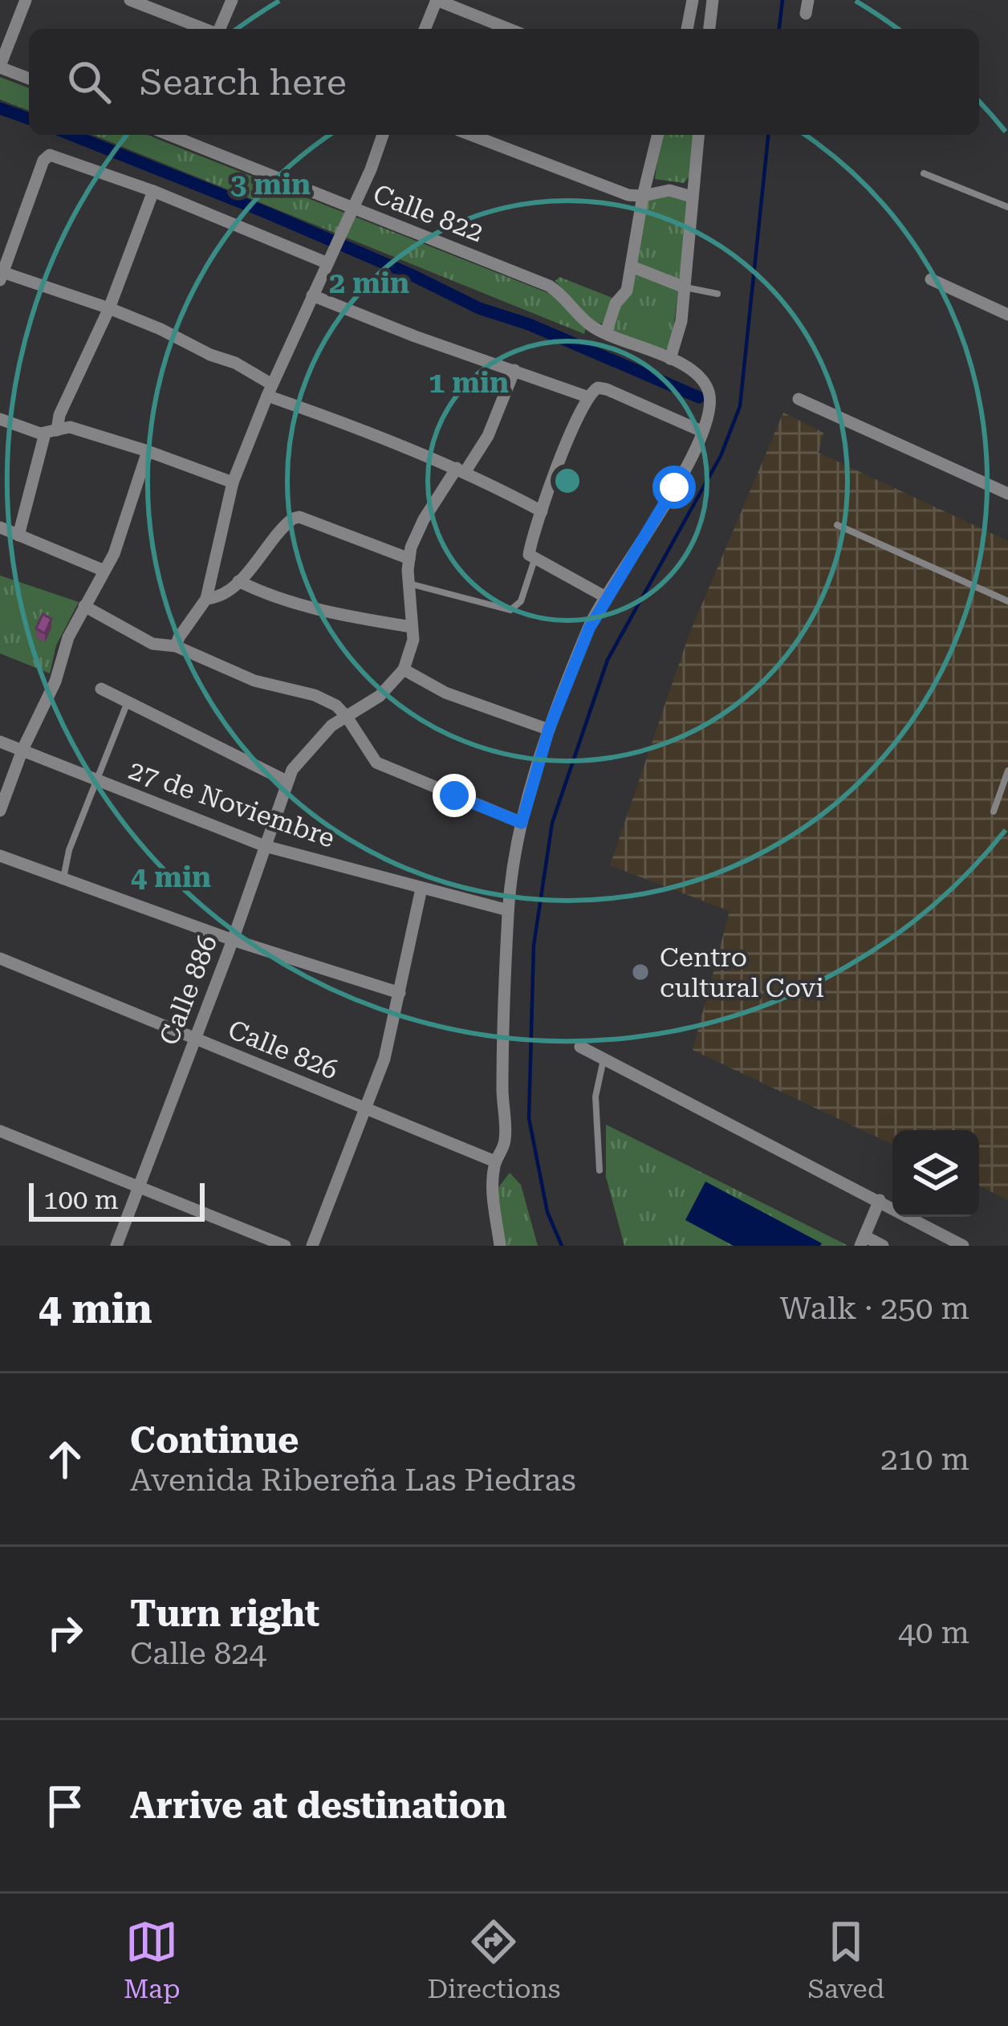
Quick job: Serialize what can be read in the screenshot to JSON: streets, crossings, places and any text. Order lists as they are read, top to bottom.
{
  "streets": {
    "street": [
      "Calle 822",
      "27 de Noviembre",
      "Calle 886",
      "Calle 826"
    ]
  },
  "crossings": [
    ["27 de Noviembre", "Calle 886"],
    ["Calle 886", "Calle 826"]
  ],
  "places": ["Centro cultural Covi"],
  "scale_bar": "100 m",
  "page": {
    "search": "Search here",
    "scale": "100 m",
    "heading": ["4 min", "Walk · 250 m"],
    "list": [
      ["Continue", "Avenida Ribereña Las Piedras", "210 m"],
      ["Turn right", "Calle 824", "40 m"],
      "Arrive at destination"
    ],
    "nav": ["Map", "Directions", "Saved"]
  },
  "rings": [
    "3 min",
    "2 min",
    "1 min",
    "4 min"
  ]
}
